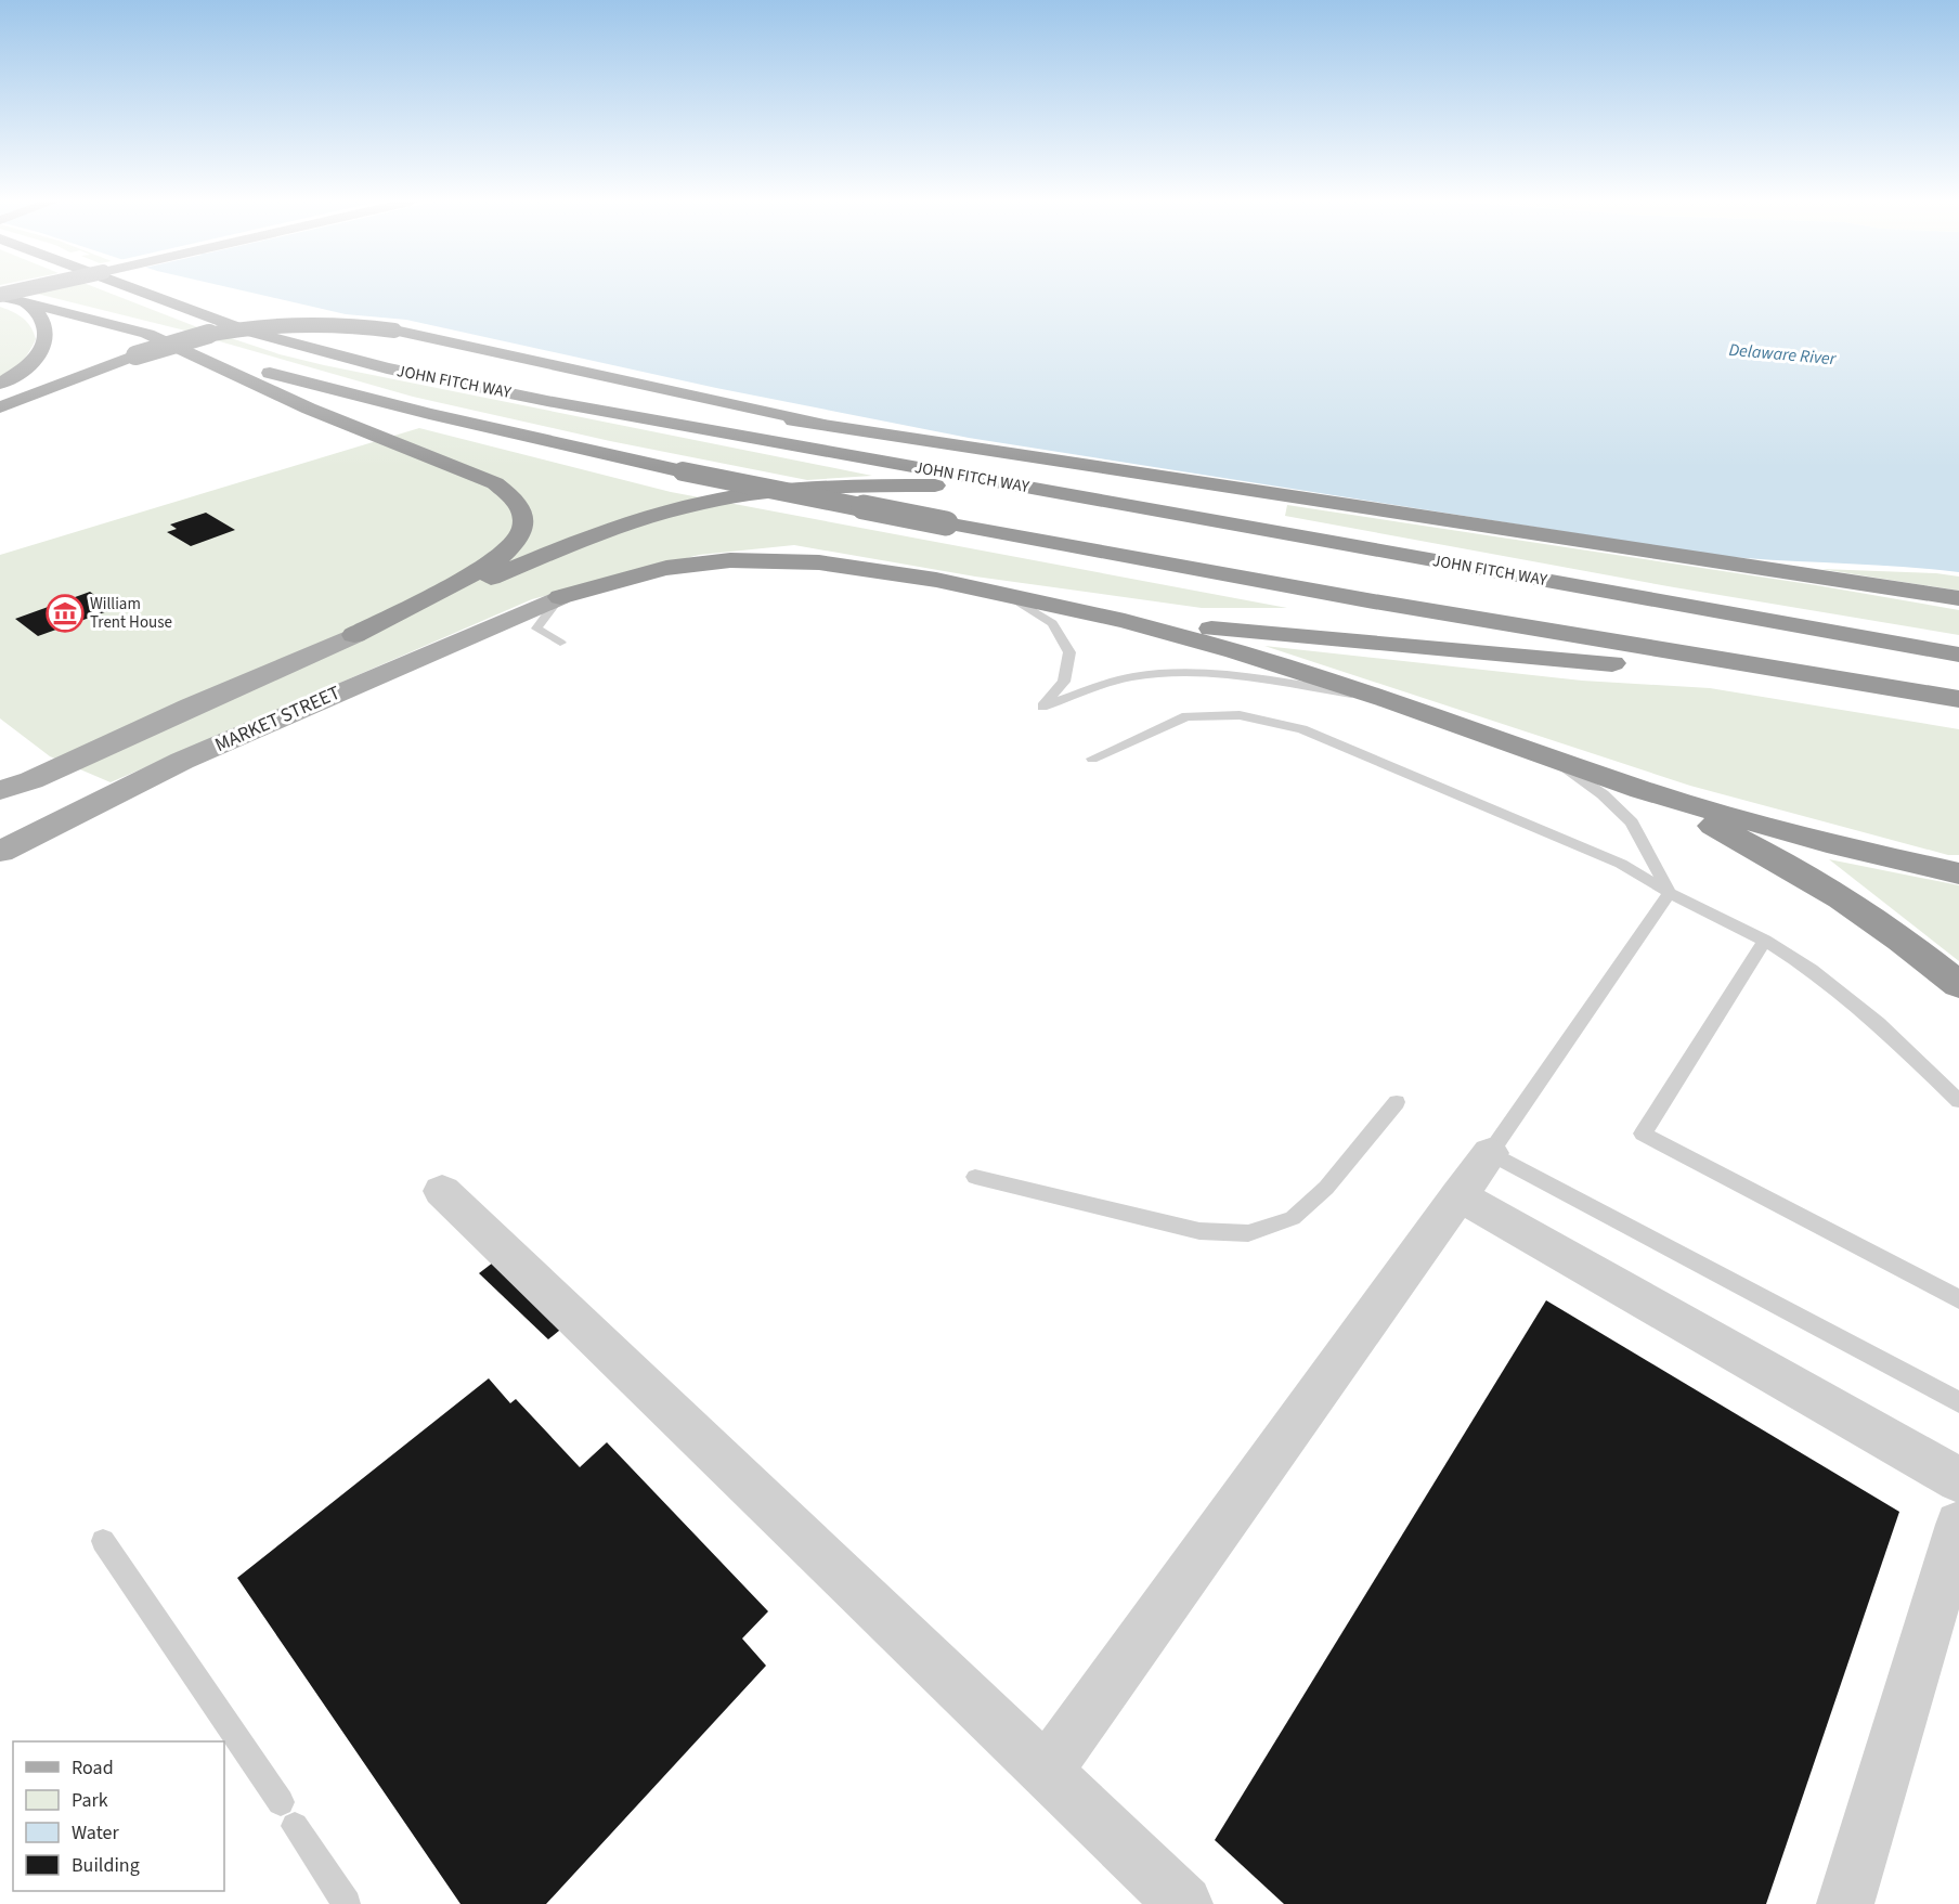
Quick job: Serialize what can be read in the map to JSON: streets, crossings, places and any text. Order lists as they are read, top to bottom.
{
  "streets": {
    "highway": ["JOHN FITCH WAY"],
    "main road": ["MARKET STREET"]
  },
  "water": ["Delaware River"],
  "places": {
    "museum": ["William Trent House"]
  },
  "legend": [
    "Road",
    "Park",
    "Water",
    "Building"
  ]
}
